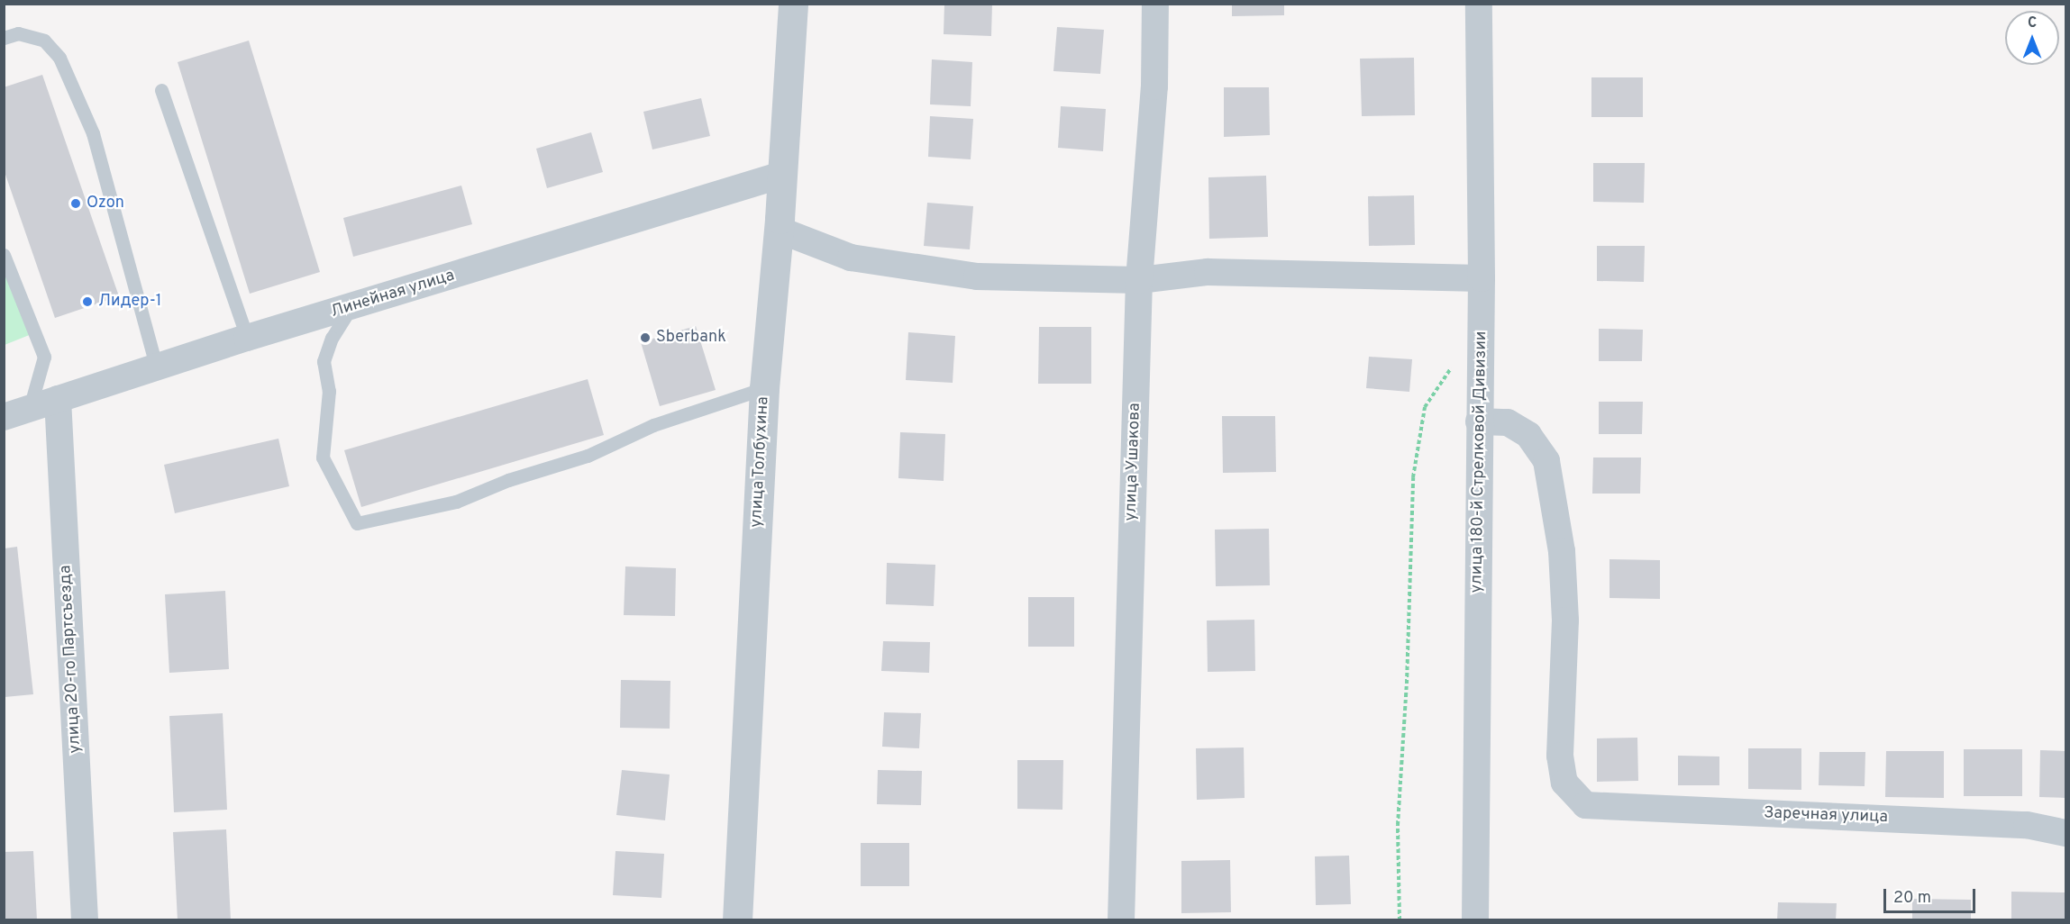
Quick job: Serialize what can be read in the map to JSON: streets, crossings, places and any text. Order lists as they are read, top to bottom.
{
  "streets": {
    "street": [
      "Линейная улица",
      "улица Толбухина",
      "улица Ушакова",
      "улица 180-й Стрелковой Дивизии",
      "улица 20-го Партсъезда",
      "Заречная улица"
    ]
  },
  "crossings": [
    ["Линейная улица", "улица Толбухина"],
    ["Линейная улица", "улица 20-го Партсъезда"],
    ["улица 180-й Стрелковой Дивизии", "Заречная улица"]
  ],
  "places": ["Ozon", "Лидер-1", "Sberbank"],
  "scale_bar": "20 m",
  "north": "top"
}
